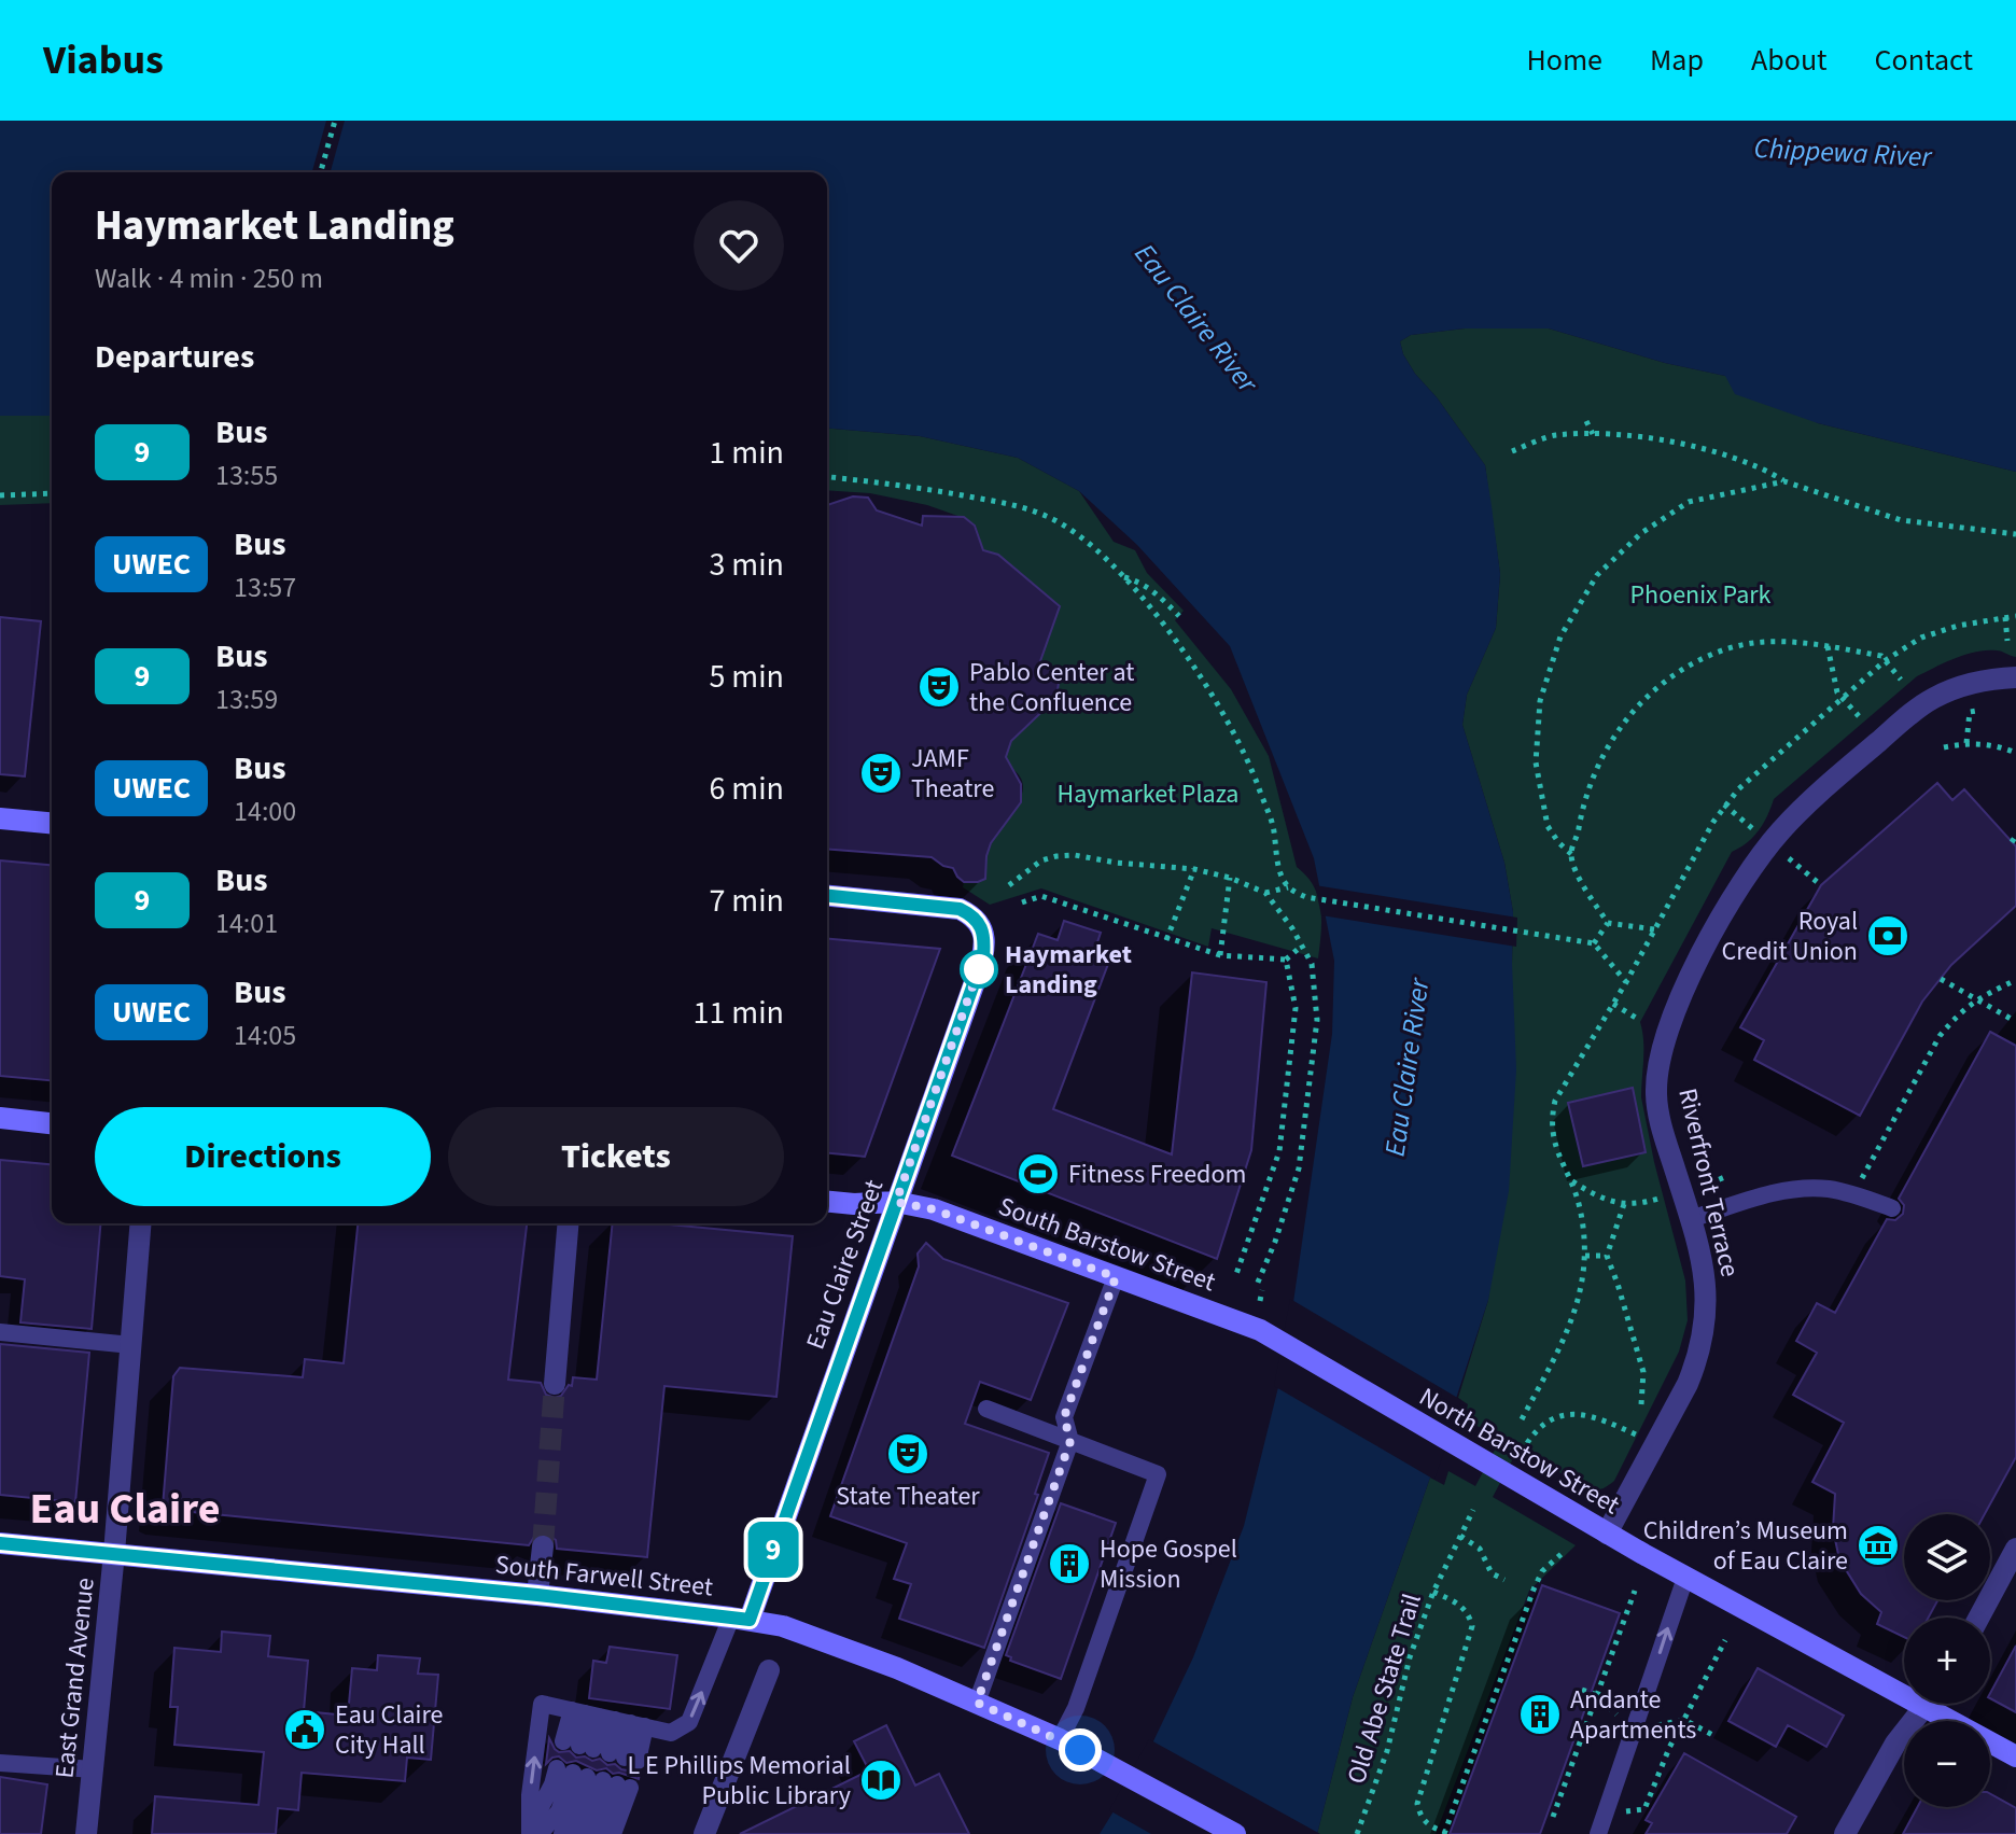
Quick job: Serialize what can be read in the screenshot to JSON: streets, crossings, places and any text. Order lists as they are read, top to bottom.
{
  "streets": {
    "street": [
      "Riverfront Terrace",
      "South Barstow Street",
      "Eau Claire Street",
      "North Barstow Street",
      "South Farwell Street",
      "East Grand Avenue"
    ],
    "path": ["Old Abe State Trail"]
  },
  "crossings": [
    ["Riverfront Terrace", "North Barstow Street"],
    ["South Barstow Street", "Eau Claire Street"],
    ["South Barstow Street", "North Barstow Street"],
    ["Eau Claire Street", "South Farwell Street"],
    ["South Farwell Street", "East Grand Avenue"]
  ],
  "districts": ["Eau Claire"],
  "water": ["Chippewa River", "Eau Claire River"],
  "parks": ["Phoenix Park", "Haymarket Plaza"],
  "places": {
    "theatre": ["Pablo Center at the Confluence", "JAMF Theatre", "State Theater"],
    "bank": ["Royal Credit Union"],
    "other": ["Haymarket Landing"],
    "sports": ["Fitness Freedom"],
    "museum": ["Children’s Museum of Eau Claire"],
    "building": ["Hope Gospel Mission", "Andante Apartments"],
    "public building": ["Eau Claire City Hall"],
    "library": ["L E Phillips Memorial Public Library"]
  },
  "lines": ["bus line 9"],
  "page": {
    "header": "Viabus",
    "nav": [
      "Home",
      "Map",
      "About",
      "Contact"
    ],
    "on_map": "9",
    "heading": [
      ["Haymarket Landing", "Walk · 4 min · 250 m"],
      "Departures"
    ],
    "list": [
      {
        "mark": "9",
        "name": "Bus",
        "note": "13:55",
        "value": "1 min"
      },
      {
        "mark": "UWEC",
        "name": "Bus",
        "note": "13:57",
        "value": "3 min"
      },
      {
        "mark": "9",
        "name": "Bus",
        "note": "13:59",
        "value": "5 min"
      },
      {
        "mark": "UWEC",
        "name": "Bus",
        "note": "14:00",
        "value": "6 min"
      },
      {
        "mark": "9",
        "name": "Bus",
        "note": "14:01",
        "value": "7 min"
      },
      {
        "mark": "UWEC",
        "name": "Bus",
        "note": "14:05",
        "value": "11 min"
      }
    ],
    "buttons": ["Directions", "Tickets"],
    "map_buttons": ["+", "−"]
  }
}
